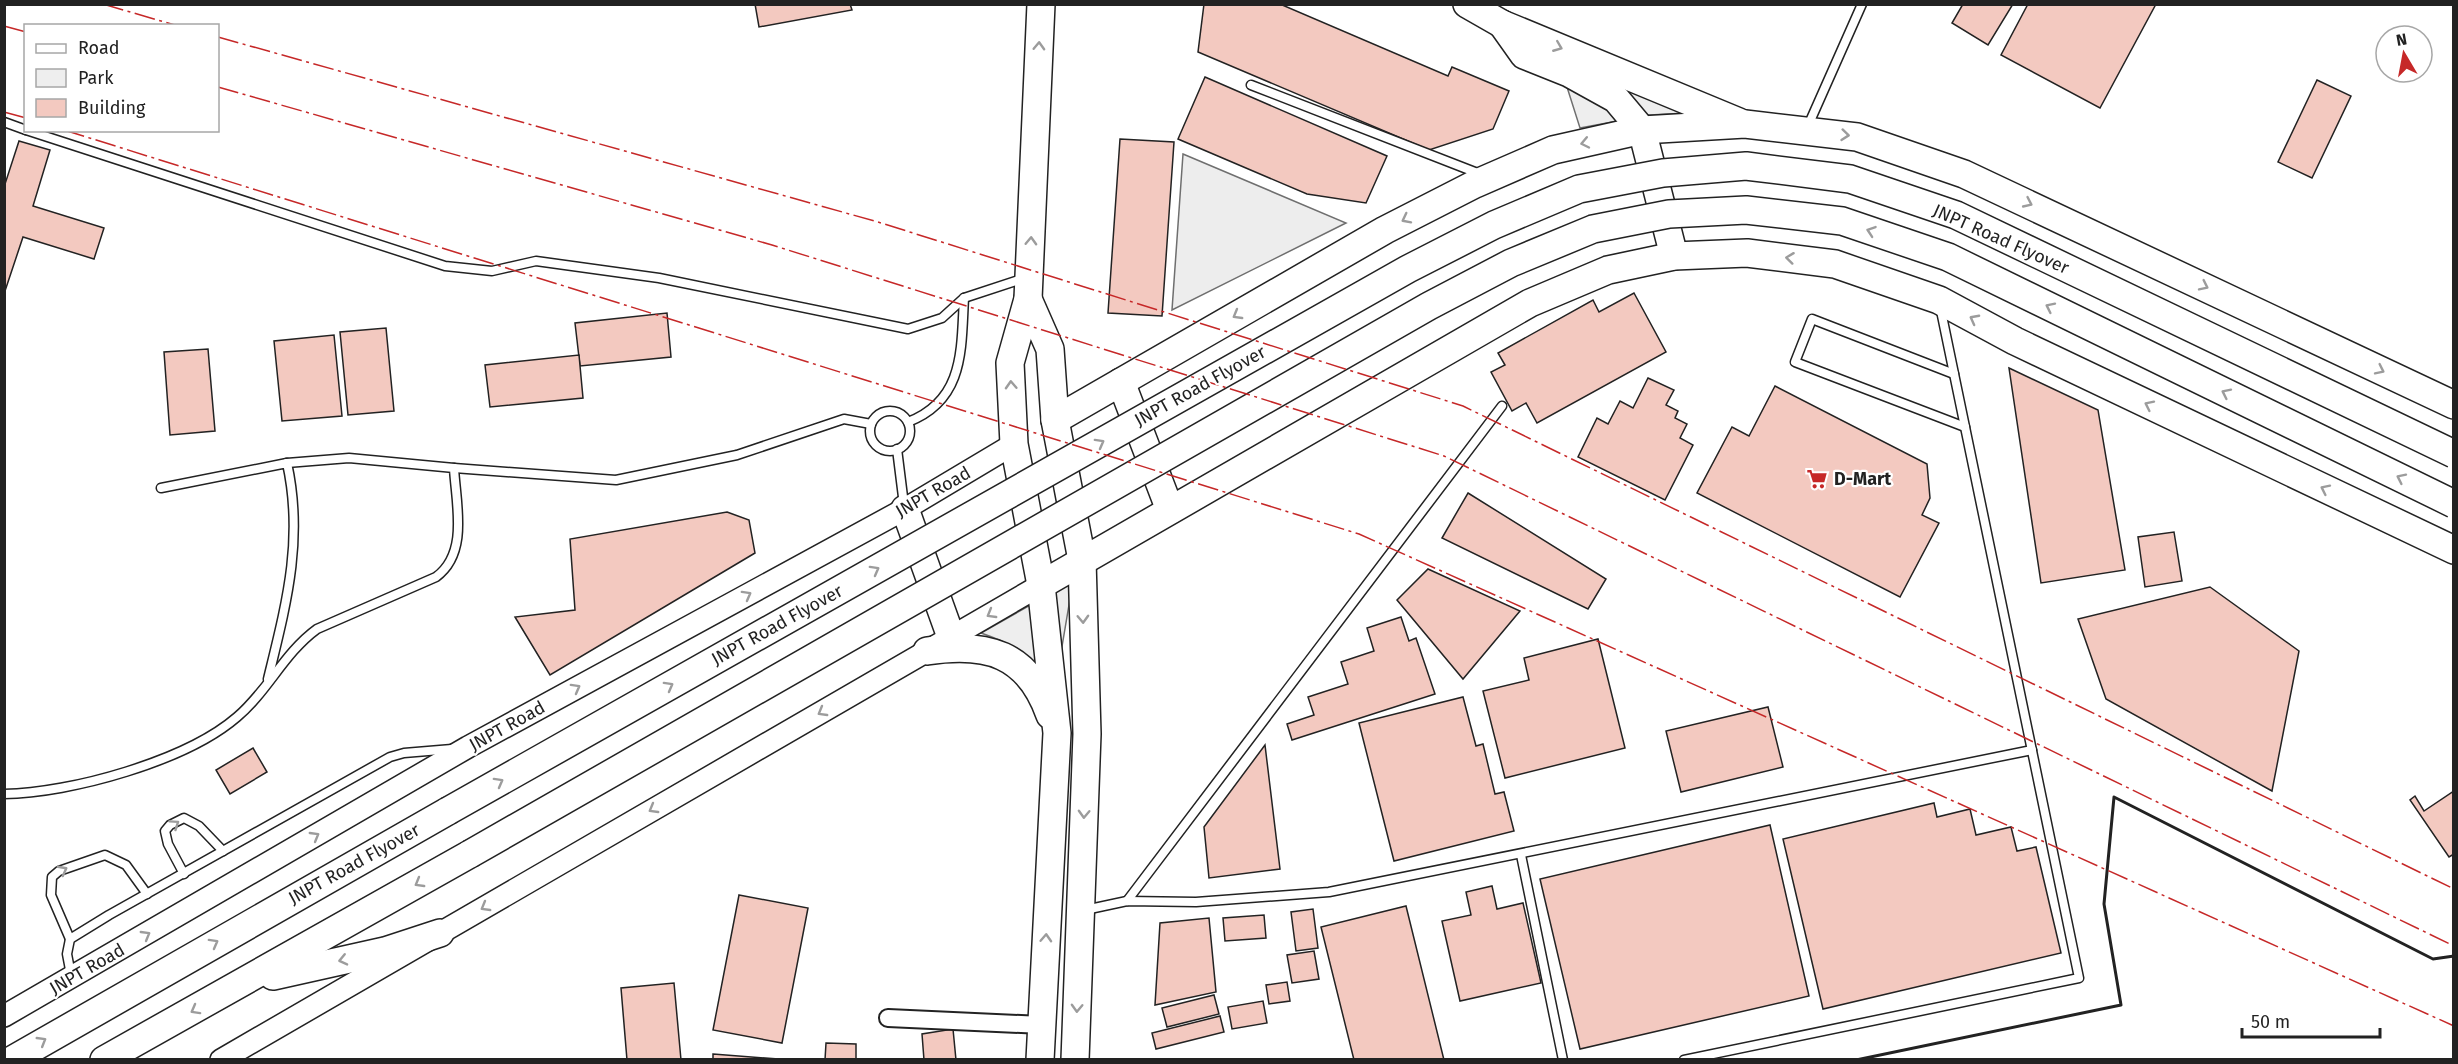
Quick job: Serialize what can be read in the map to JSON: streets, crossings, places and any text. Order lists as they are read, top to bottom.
{
  "streets": {
    "highway": ["JNPT Road Flyover"],
    "street": ["JNPT Road"]
  },
  "places": {
    "supermarket": ["D-Mart"]
  },
  "legend": ["Road", "Park", "Building"],
  "scale_bar": "50 m",
  "north": "top"
}
